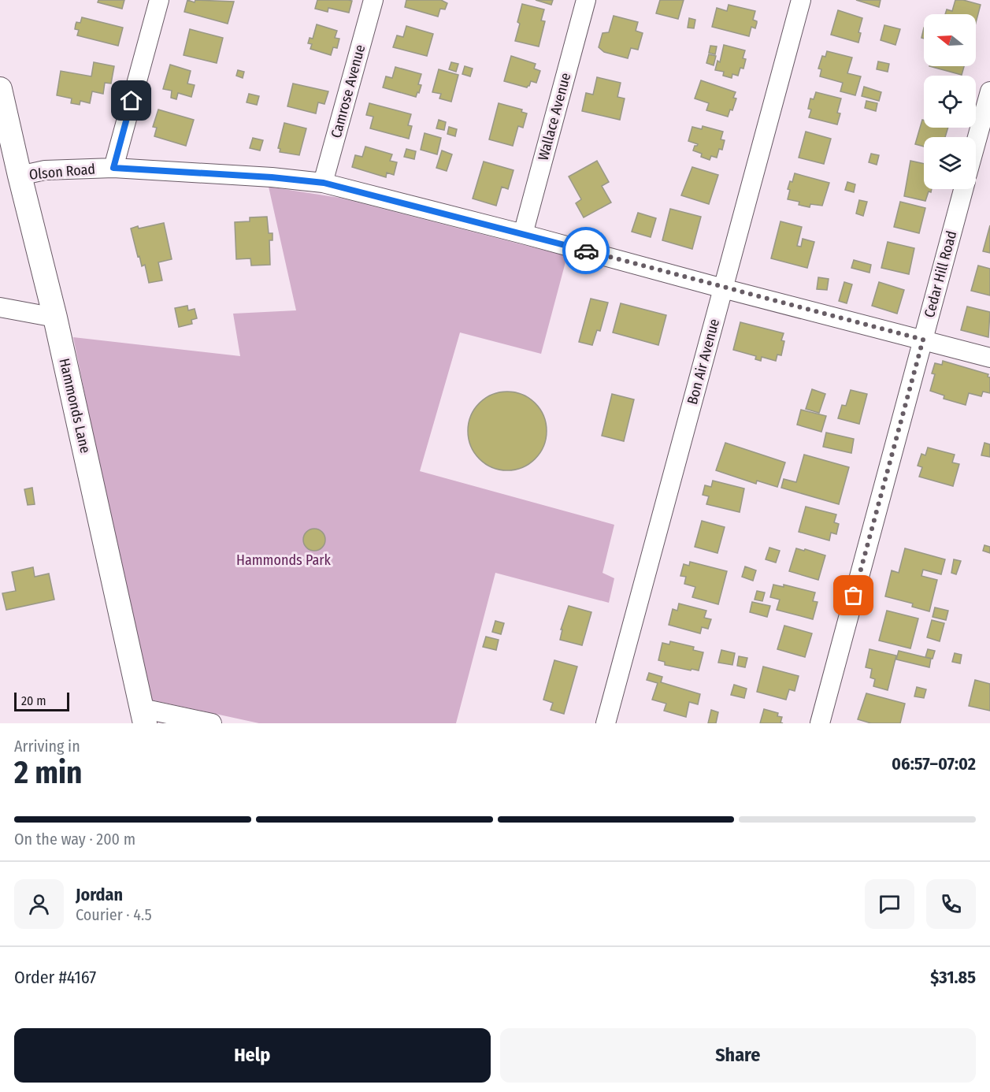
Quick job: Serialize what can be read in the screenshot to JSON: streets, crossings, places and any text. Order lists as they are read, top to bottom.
{
  "streets": {
    "street": [
      "Camrose Avenue",
      "Wallace Avenue",
      "Olson Road",
      "Cedar Hill Road",
      "Bon Air Avenue",
      "Hammonds Lane"
    ]
  },
  "crossings": [
    ["Camrose Avenue", "Olson Road"],
    ["Wallace Avenue", "Olson Road"],
    ["Olson Road", "Cedar Hill Road"],
    ["Olson Road", "Bon Air Avenue"],
    ["Olson Road", "Hammonds Lane"]
  ],
  "parks": ["Hammonds Park"],
  "scale_bar": "20 m",
  "north": "left",
  "page": {
    "scale": "20 m",
    "heading": ["2 min", "Arriving in", "06:57–07:02"],
    "panel": [
      "Jordan",
      "Courier · 4.5",
      "Order #4167",
      "$31.85"
    ],
    "bar": "On the way · 200 m",
    "buttons": ["Help", "Share"]
  }
}
